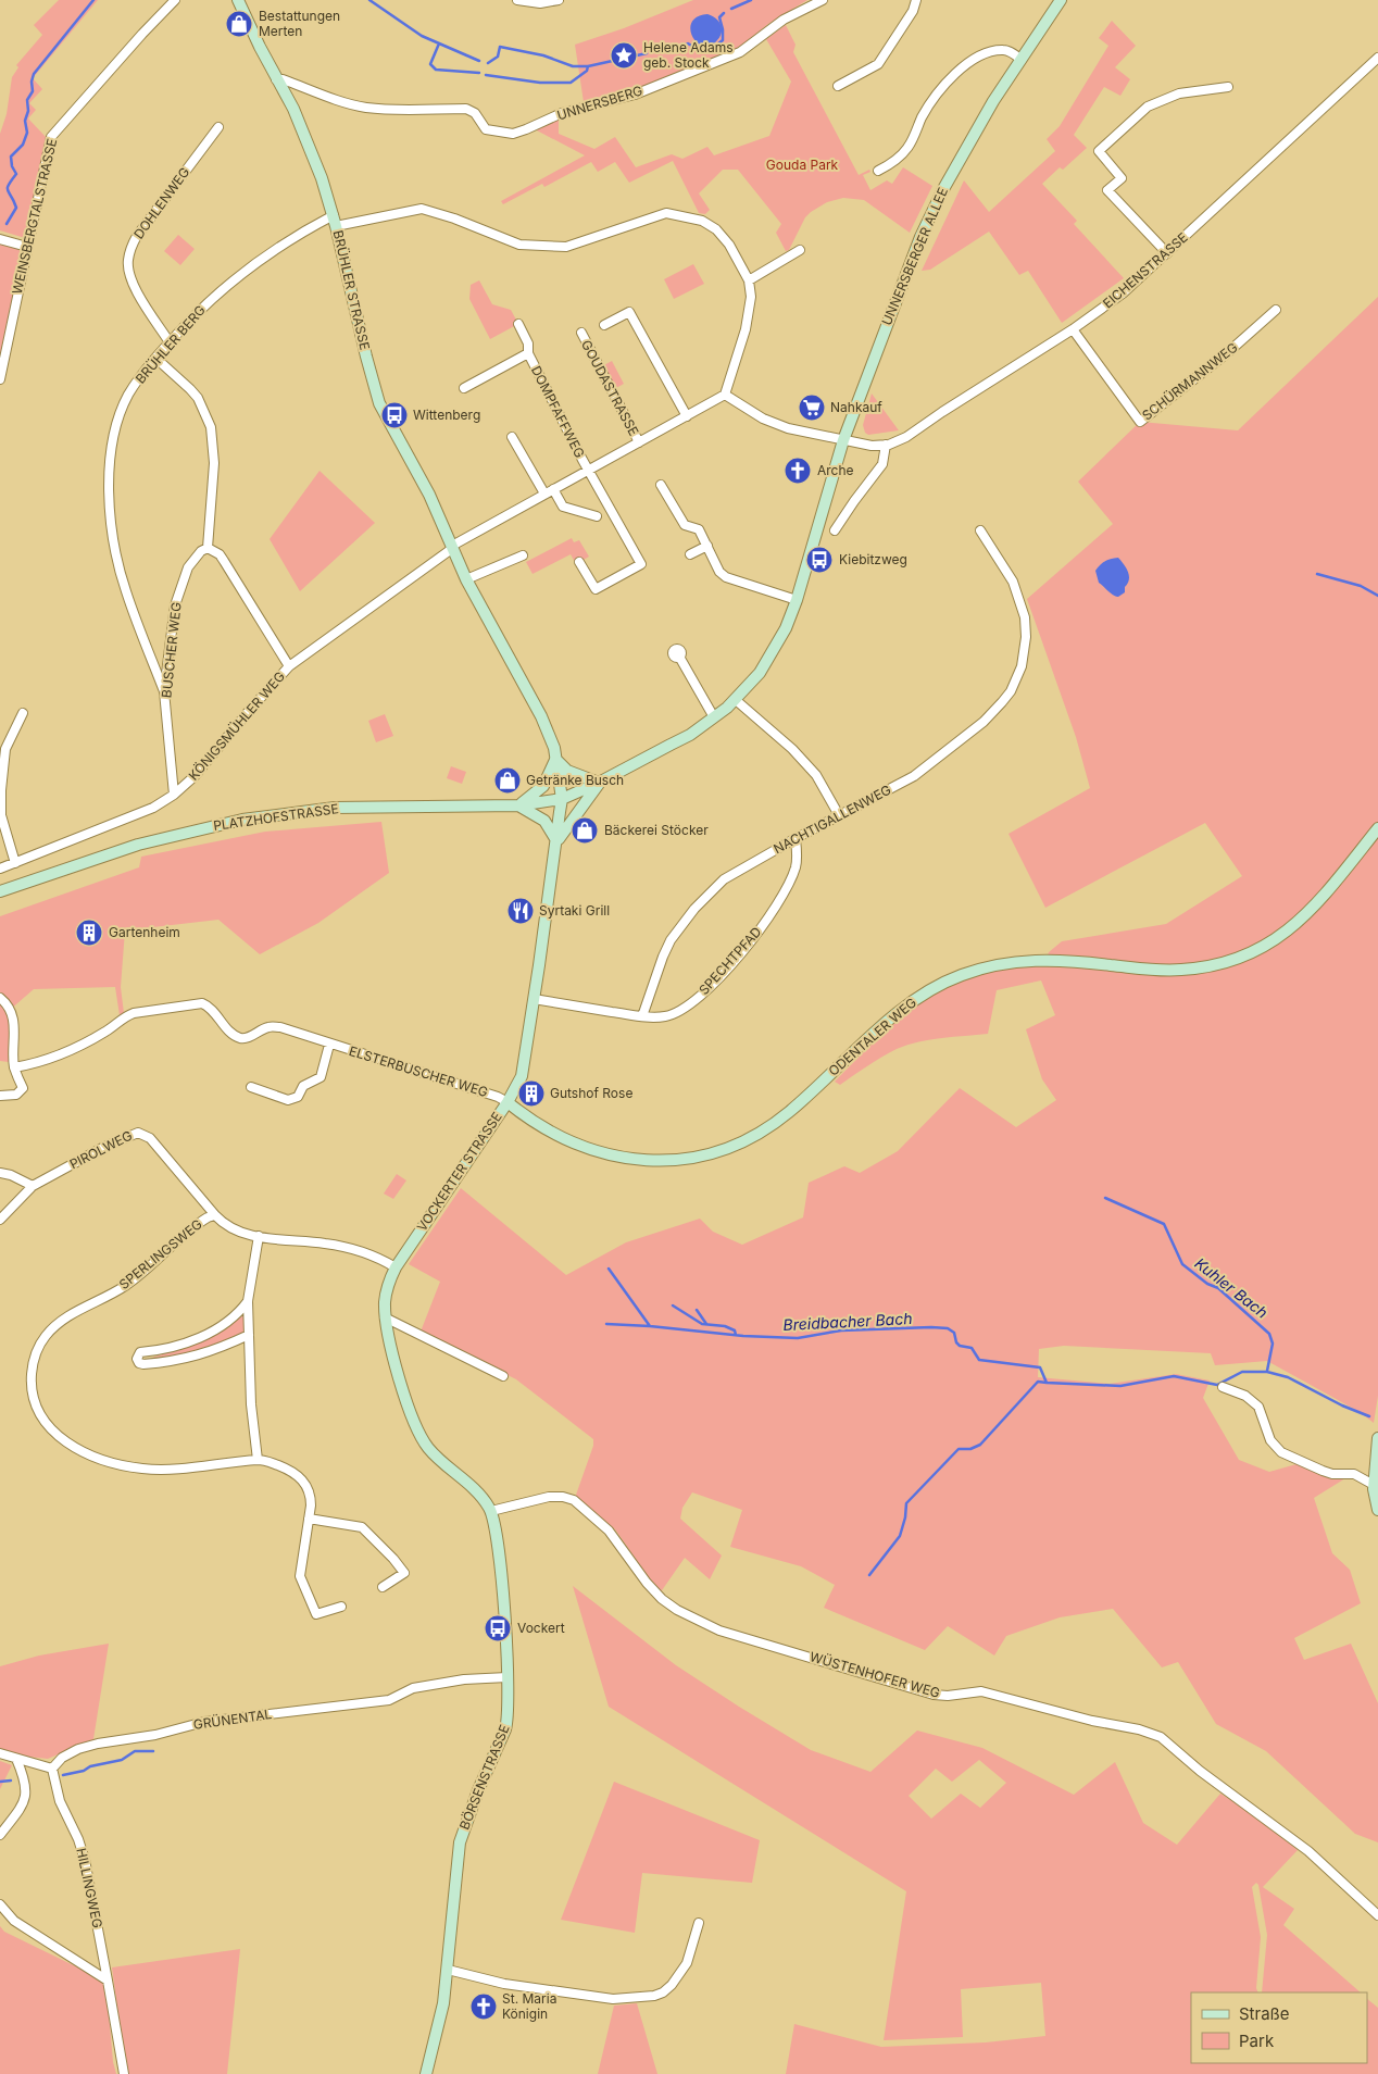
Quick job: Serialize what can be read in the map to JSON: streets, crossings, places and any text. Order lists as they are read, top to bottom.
{
  "streets": {
    "main road": [
      "UNNERSBERGER ALLEE",
      "BRÜHLER STRASSE",
      "PLATZHOFSTRASSE",
      "ODENTALER WEG",
      "VOCKERTER STRASSE",
      "BÖRSENSTRASSE"
    ],
    "street": [
      "UNNERSBERG",
      "DOHLENWEG",
      "WEINSBERGTALSTRASSE",
      "EICHENSTRASSE",
      "BRÜHLER BERG",
      "SCHÜRMANNWEG",
      "GOUDASTRASSE",
      "DOMPFAFFWEG",
      "BUSCHER WEG",
      "KÖNIGSMÜHLER WEG",
      "NACHTIGALLENWEG",
      "SPECHTPFAD",
      "ELSTERBUSCHER WEG",
      "PIROLWEG",
      "SPERLINGSWEG",
      "WÜSTENHOFER WEG",
      "GRÜNENTAL",
      "HILLINGWEG"
    ]
  },
  "crossings": [
    ["UNNERSBERG", "BRÜHLER STRASSE"],
    ["DOHLENWEG", "BRÜHLER BERG"],
    ["UNNERSBERGER ALLEE", "EICHENSTRASSE"],
    ["EICHENSTRASSE", "SCHÜRMANNWEG"],
    ["BRÜHLER STRASSE", "BRÜHLER BERG"],
    ["BRÜHLER STRASSE", "GOUDASTRASSE"],
    ["BRÜHLER STRASSE", "KÖNIGSMÜHLER WEG"],
    ["BRÜHLER STRASSE", "PLATZHOFSTRASSE"],
    ["BRÜHLER STRASSE", "VOCKERTER STRASSE"],
    ["BRÜHLER BERG", "BUSCHER WEG"],
    ["GOUDASTRASSE", "DOMPFAFFWEG"],
    ["GOUDASTRASSE", "KÖNIGSMÜHLER WEG"],
    ["BUSCHER WEG", "KÖNIGSMÜHLER WEG"],
    ["PLATZHOFSTRASSE", "VOCKERTER STRASSE"],
    ["NACHTIGALLENWEG", "SPECHTPFAD"],
    ["ODENTALER WEG", "ELSTERBUSCHER WEG"],
    ["ODENTALER WEG", "VOCKERTER STRASSE"],
    ["ELSTERBUSCHER WEG", "VOCKERTER STRASSE"],
    ["PIROLWEG", "SPERLINGSWEG"],
    ["VOCKERTER STRASSE", "SPERLINGSWEG"],
    ["VOCKERTER STRASSE", "WÜSTENHOFER WEG"],
    ["VOCKERTER STRASSE", "BÖRSENSTRASSE"],
    ["WÜSTENHOFER WEG", "BÖRSENSTRASSE"],
    ["GRÜNENTAL", "BÖRSENSTRASSE"],
    ["GRÜNENTAL", "HILLINGWEG"]
  ],
  "water": ["Kuhler Bach", "Breidbacher Bach"],
  "parks": ["Gouda Park"],
  "places": {
    "shop": ["Bestattungen Merten", "Getränke Busch", "Bäckerei Stöcker"],
    "place": ["Helene Adams geb. Stock"],
    "supermarket": ["Nahkauf"],
    "bus stop": ["Wittenberg", "Kiebitzweg", "Vockert"],
    "church": ["Arche", "St. Maria Königin"],
    "restaurant": ["Syrtaki Grill"],
    "building": ["Gartenheim", "Gutshof Rose"]
  },
  "legend": ["Straße", "Park"]
}
